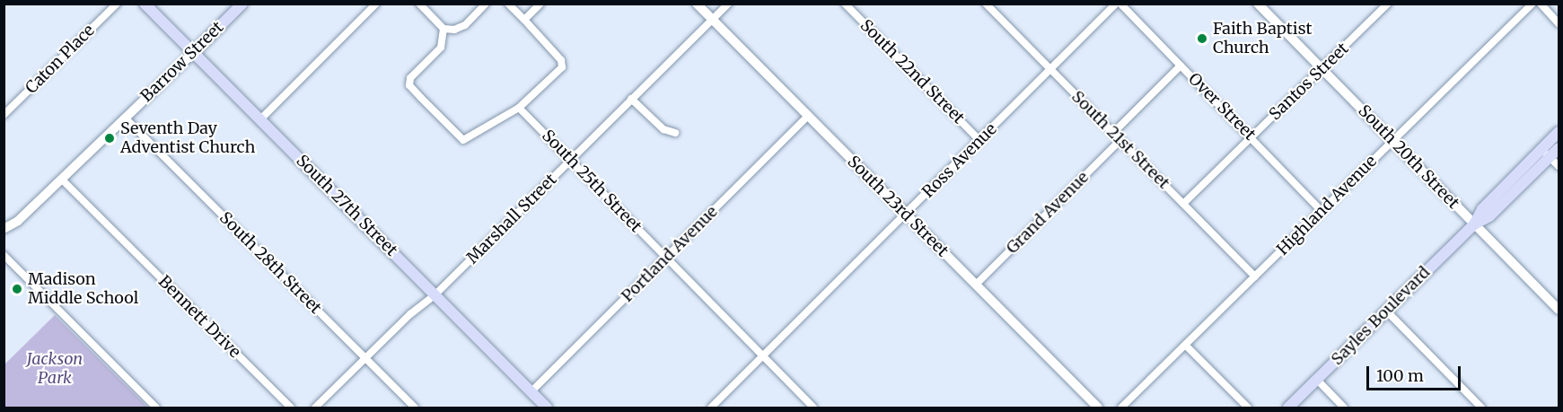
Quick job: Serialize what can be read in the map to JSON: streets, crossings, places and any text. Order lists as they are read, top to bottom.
{
  "streets": {
    "main road": ["Barrow Street", "South 27th Street", "Sayles Boulevard"],
    "street": [
      "Caton Place",
      "South 22nd Street",
      "Santos Street",
      "Over Street",
      "South 21st Street",
      "South 20th Street",
      "Ross Avenue",
      "South 25th Street",
      "Highland Avenue",
      "South 23rd Street",
      "Grand Avenue",
      "Marshall Street",
      "Portland Avenue",
      "South 28th Street",
      "Bennett Drive"
    ]
  },
  "crossings": [
    ["Barrow Street", "South 27th Street"],
    ["Barrow Street", "South 28th Street"],
    ["Barrow Street", "Bennett Drive"],
    ["South 22nd Street", "Ross Avenue"],
    ["Santos Street", "Over Street"],
    ["Santos Street", "South 21st Street"],
    ["Santos Street", "South 20th Street"],
    ["Over Street", "Ross Avenue"],
    ["Over Street", "Highland Avenue"],
    ["South 21st Street", "Ross Avenue"],
    ["South 21st Street", "Highland Avenue"],
    ["South 21st Street", "Grand Avenue"],
    ["South 20th Street", "Highland Avenue"],
    ["South 20th Street", "Sayles Boulevard"],
    ["Ross Avenue", "South 25th Street"],
    ["Ross Avenue", "South 23rd Street"],
    ["South 25th Street", "Marshall Street"],
    ["South 25th Street", "Portland Avenue"],
    ["South 27th Street", "Marshall Street"],
    ["South 27th Street", "Portland Avenue"],
    ["South 23rd Street", "Grand Avenue"],
    ["South 23rd Street", "Marshall Street"],
    ["South 23rd Street", "Portland Avenue"],
    ["Marshall Street", "South 28th Street"]
  ],
  "parks": ["Jackson Park"],
  "places": ["Faith Baptist Church", "Seventh Day Adventist Church", "Madison Middle School"],
  "scale_bar": "100 m"
}
